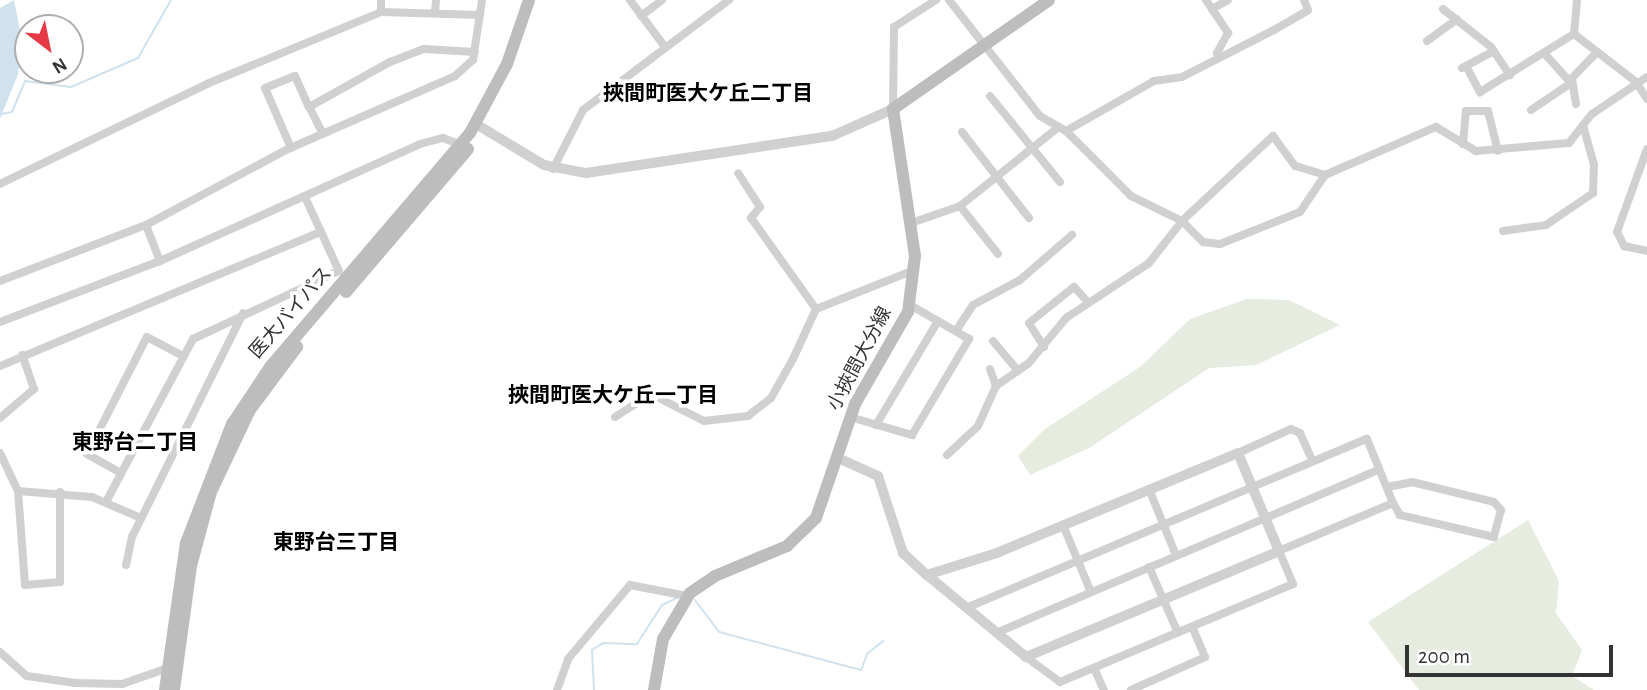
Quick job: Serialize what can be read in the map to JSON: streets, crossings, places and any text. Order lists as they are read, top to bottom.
{
  "streets": {
    "main road": ["医大バイパス", "小挾間大分線"]
  },
  "districts": [
    "挾間町医大ケ丘二丁目",
    "挾間町医大ケ丘一丁目",
    "東野台二丁目",
    "東野台三丁目"
  ],
  "scale_bar": "200 m",
  "north": "bottom right"
}
